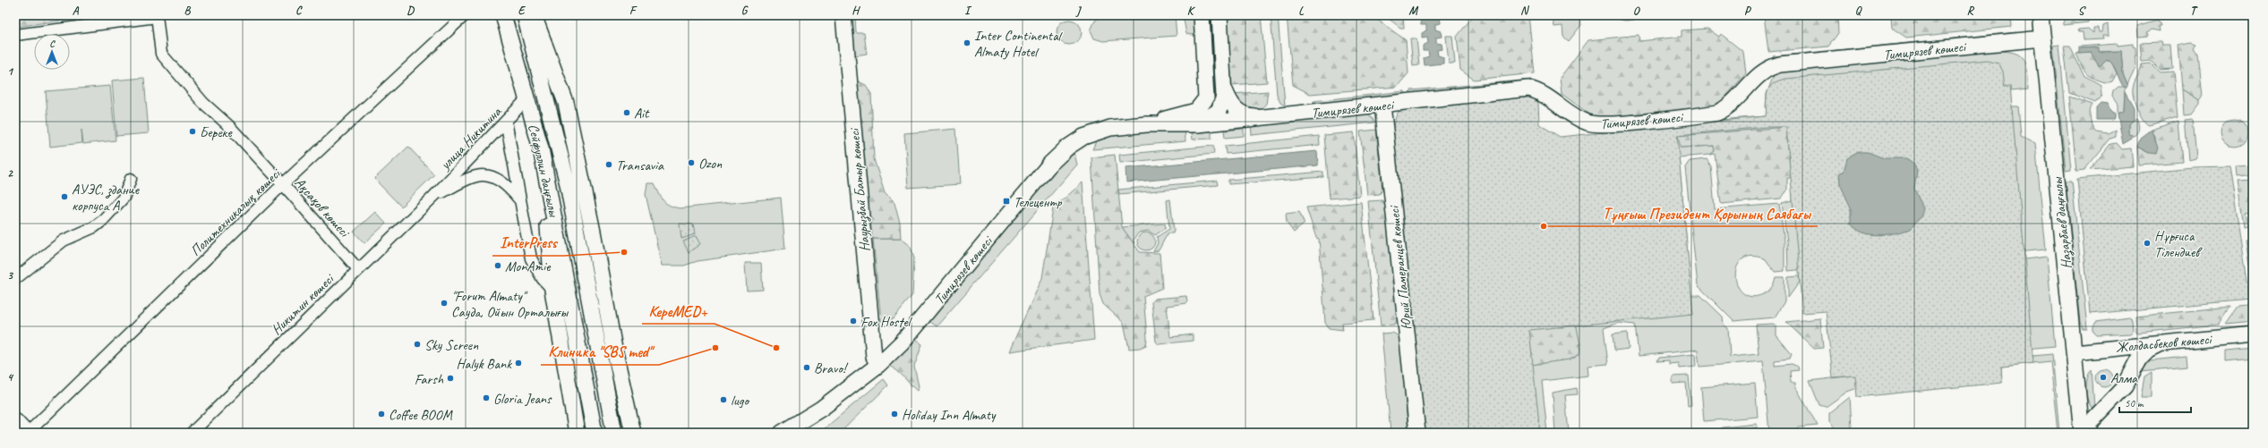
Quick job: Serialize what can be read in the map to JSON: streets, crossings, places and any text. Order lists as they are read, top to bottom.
{
  "streets": {
    "street": [
      "Тимирязев көшесі",
      "улица Никитина",
      "Сейфуллин даңғылы",
      "Наурызбай Батыр көшесі",
      "Ақсақов көшесі",
      "Политехникалық көшесі",
      "Назарбаев даңғылы",
      "Юрий Памеранцев көшесі",
      "Никитин көшесі",
      "Жолдасбеков көшесі"
    ]
  },
  "crossings": [
    ["Тимирязев көшесі", "Наурызбай Батыр көшесі"],
    ["Тимирязев көшесі", "Назарбаев даңғылы"],
    ["Тимирязев көшесі", "Юрий Памеранцев көшесі"],
    ["улица Никитина", "Сейфуллин даңғылы"],
    ["улица Никитина", "Никитин көшесі"],
    ["Ақсақов көшесі", "Политехникалық көшесі"],
    ["Ақсақов көшесі", "Никитин көшесі"],
    ["Назарбаев даңғылы", "Жолдасбеков көшесі"]
  ],
  "places": {
    "other": [
      "Inter Continental Almaty Hotel",
      "Ait",
      "Береке",
      "Ozon",
      "Transavia",
      "АУЭС, здание корпуса A",
      "Тұңғыш Президент Қорының Саябағы",
      "Нұрғиса Тілендиев",
      "InterPress",
      "MonAmie",
      "\"Forum Almaty\" Сауда, Ойын Орталығы",
      "Fox Hostel",
      "Sky Screen",
      "Клиника \"SBS med\"",
      "КереMED+",
      "Halyk Bank",
      "Bravo!",
      "Алма",
      "Farsh",
      "Gloria Jeans",
      "lugo",
      "Coffee BOOM",
      "Holiday Inn Almaty"
    ],
    "transit": ["Телецентр"]
  },
  "scale_bar": "50 m",
  "north": "top",
  "grid": {
    "columns": [
      "A",
      "B",
      "C",
      "D",
      "E",
      "F",
      "G",
      "H",
      "I",
      "J",
      "K",
      "L",
      "M",
      "N",
      "O",
      "P",
      "Q",
      "R",
      "S",
      "T"
    ],
    "rows": [
      "1",
      "2",
      "3",
      "4"
    ]
  }
}
